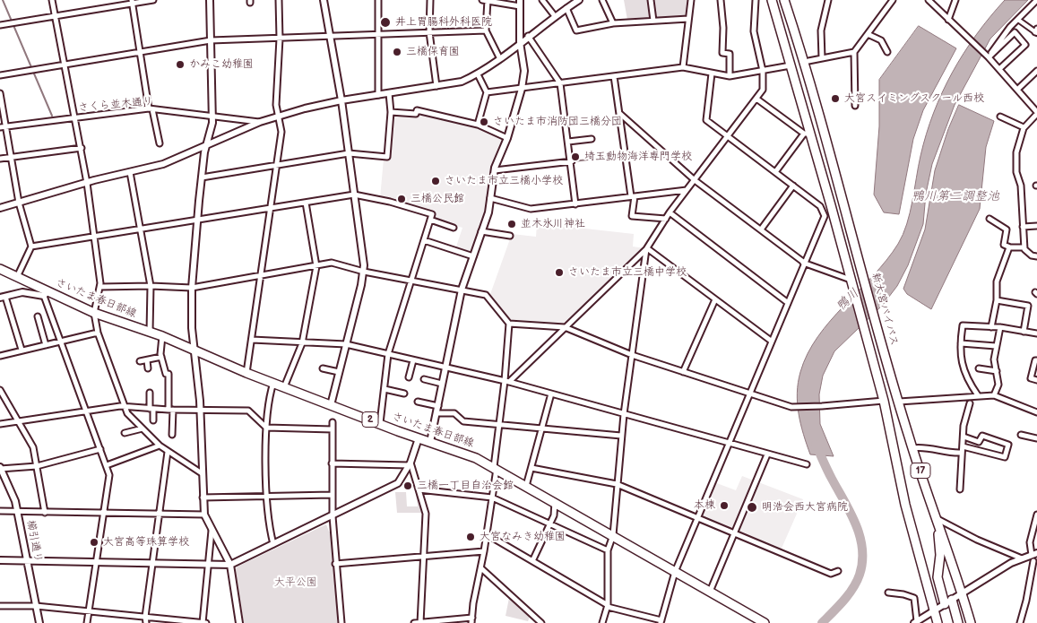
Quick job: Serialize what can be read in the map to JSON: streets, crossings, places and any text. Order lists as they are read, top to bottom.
{
  "streets": {
    "main road": [
      "さいたま春日部線",
      "新大宮バイパス",
      "2",
      "17"
    ],
    "street": ["さくら並木通り", "櫛引通り"]
  },
  "water": ["鴨川第二調整池", "鴨川"],
  "parks": ["大平公園"],
  "places": [
    "井上胃腸科外科医院",
    "三橋保育園",
    "かみこ幼稚園",
    "大宮スイミングスクール西校",
    "さいたま市消防団三橋分団",
    "埼玉動物海洋専門学校",
    "さいたま市立三橋小学校",
    "三橋公民館",
    "並木氷川神社",
    "さいたま市立三橋中学校",
    "三橋一丁目自治会館",
    "本棟",
    "明浩会西大宮病院",
    "大宮なみき幼稚園",
    "大宮高等珠算学校"
  ]
}
